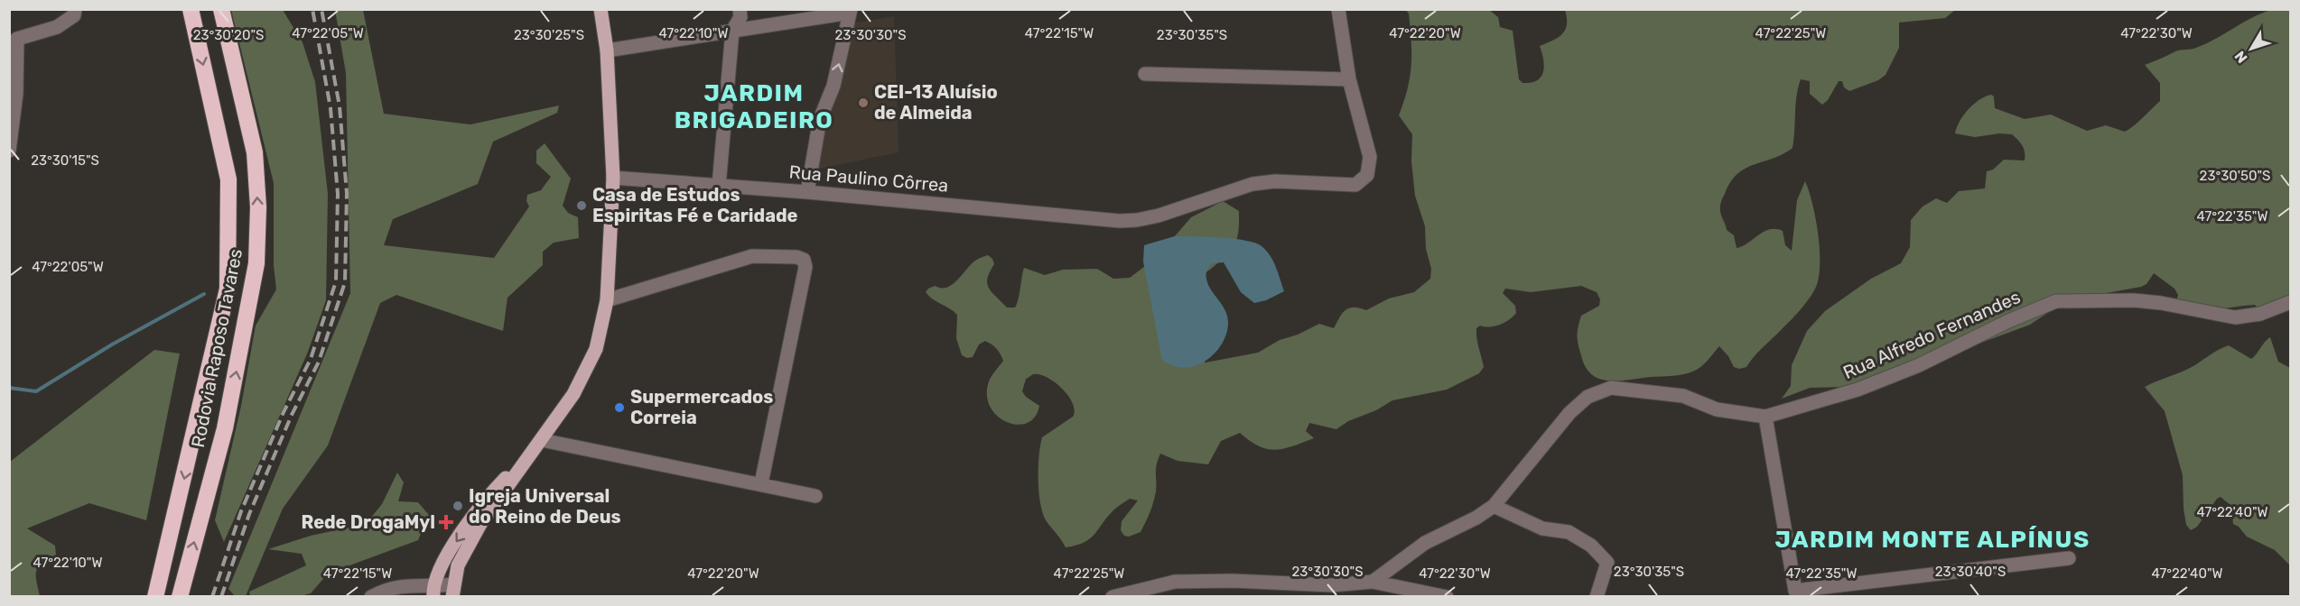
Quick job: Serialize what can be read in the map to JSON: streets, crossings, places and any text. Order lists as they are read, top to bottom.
{
  "streets": {
    "highway": ["Rodovia Raposo Tavares"],
    "street": ["Rua Paulino Côrrea", "Rua Alfredo Fernandes"]
  },
  "districts": ["JARDIM BRIGADEIRO", "JARDIM MONTE ALPÍNUS"],
  "places": {
    "other": [
      "CEI-13 Aluísio de Almeida",
      "Casa de Estudos Espiritas Fé e Caridade",
      "Supermercados Correia",
      "Igreja Universal do Reino de Deus"
    ],
    "health": ["Rede DrogaMyl"]
  },
  "north": "bottom left",
  "coordinates": [
    "47°22'05\"W",
    "47°22'10\"W",
    "47°22'15\"W",
    "47°22'20\"W",
    "47°22'25\"W",
    "47°22'30\"W",
    "23°30'20\"S",
    "23°30'25\"S",
    "23°30'30\"S",
    "23°30'35\"S",
    "23°30'15\"S",
    "23°30'50\"S",
    "47°22'35\"W",
    "47°22'40\"W",
    "23°30'40\"S"
  ]
}
